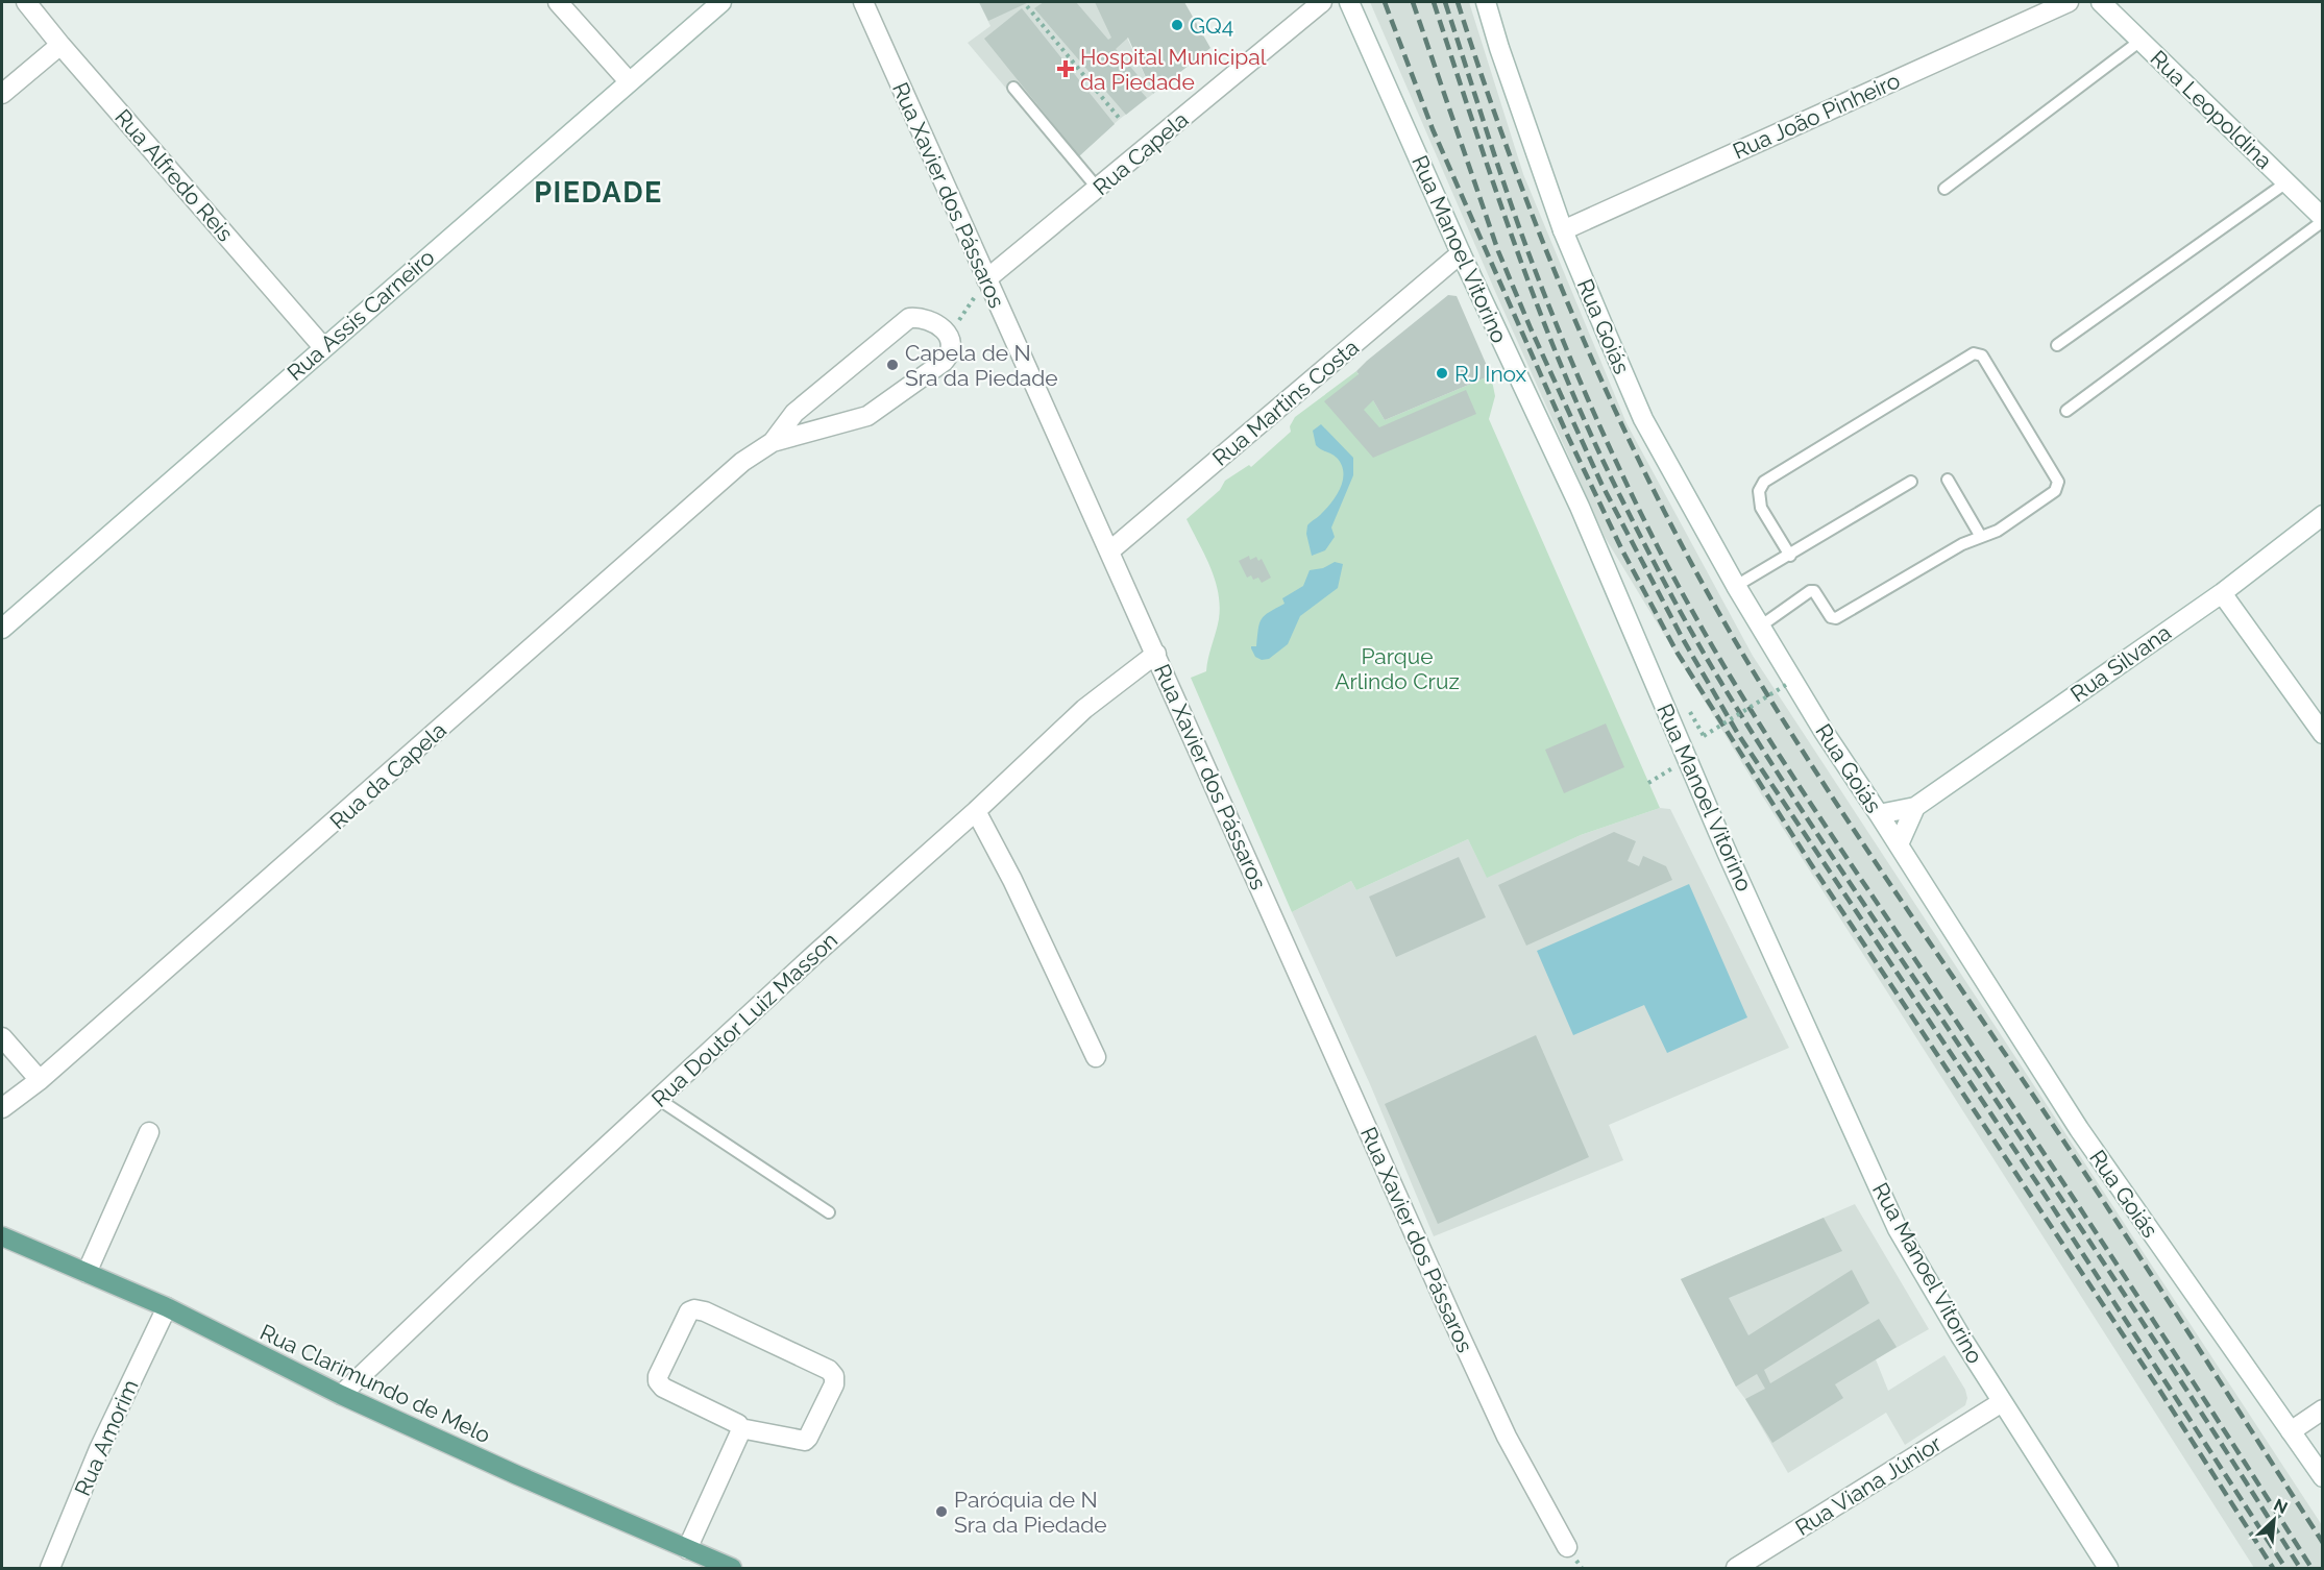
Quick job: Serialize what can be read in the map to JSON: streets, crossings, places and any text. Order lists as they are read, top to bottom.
{
  "streets": {
    "main road": ["Rua Clarimundo de Melo"],
    "street": [
      "Rua Leopoldina",
      "Rua João Pinheiro",
      "Rua Capela",
      "Rua Alfredo Reis",
      "Rua Xavier dos Pássaros",
      "Rua Manoel Vitorino",
      "Rua Assis Carneiro",
      "Rua Goiás",
      "Rua Martins Costa",
      "Rua Silvana",
      "Rua da Capela",
      "Rua Doutor Luiz Masson",
      "Rua Amorim",
      "Rua Viana Júnior"
    ]
  },
  "crossings": [
    ["Rua João Pinheiro", "Rua Goiás"],
    ["Rua Capela", "Rua Xavier dos Pássaros"],
    ["Rua Alfredo Reis", "Rua Assis Carneiro"],
    ["Rua Xavier dos Pássaros", "Rua Martins Costa"],
    ["Rua Xavier dos Pássaros", "Rua Doutor Luiz Masson"],
    ["Rua Manoel Vitorino", "Rua Martins Costa"],
    ["Rua Manoel Vitorino", "Rua Viana Júnior"],
    ["Rua Goiás", "Rua Silvana"],
    ["Rua Doutor Luiz Masson", "Rua Clarimundo de Melo"],
    ["Rua Clarimundo de Melo", "Rua Amorim"]
  ],
  "districts": ["PIEDADE"],
  "parks": ["Parque Arlindo Cruz"],
  "places": {
    "other": [
      "GQ4",
      "Capela de N Sra da Piedade",
      "RJ Inox",
      "Paróquia de N Sra da Piedade"
    ],
    "health": ["Hospital Municipal da Piedade"]
  },
  "north": "top right"
}
